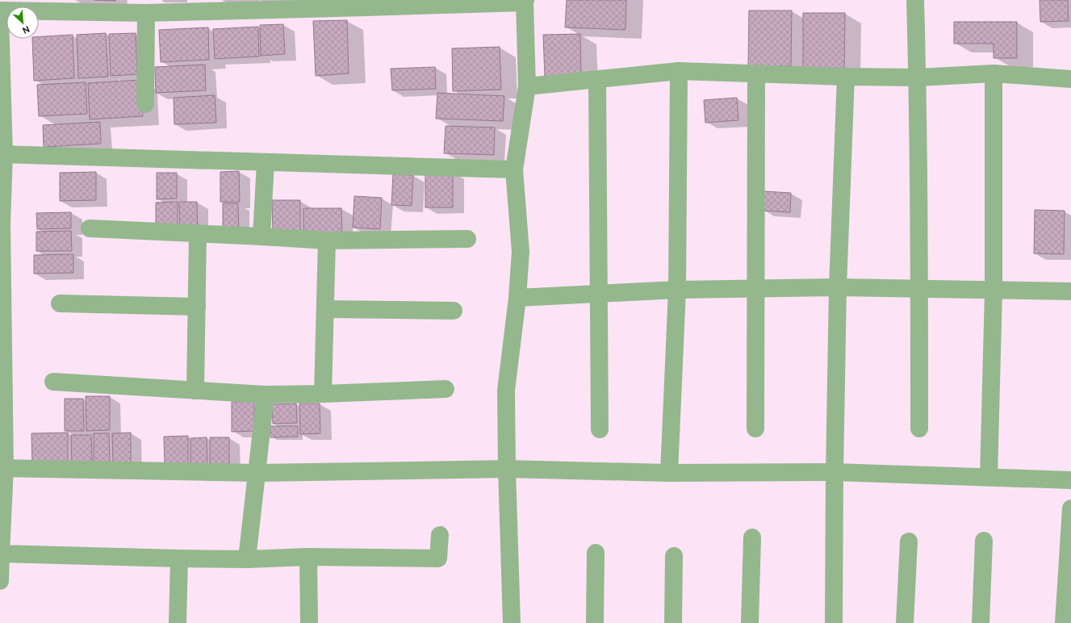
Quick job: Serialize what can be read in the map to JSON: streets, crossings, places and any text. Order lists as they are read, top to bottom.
{
  "north": "bottom right"
}
